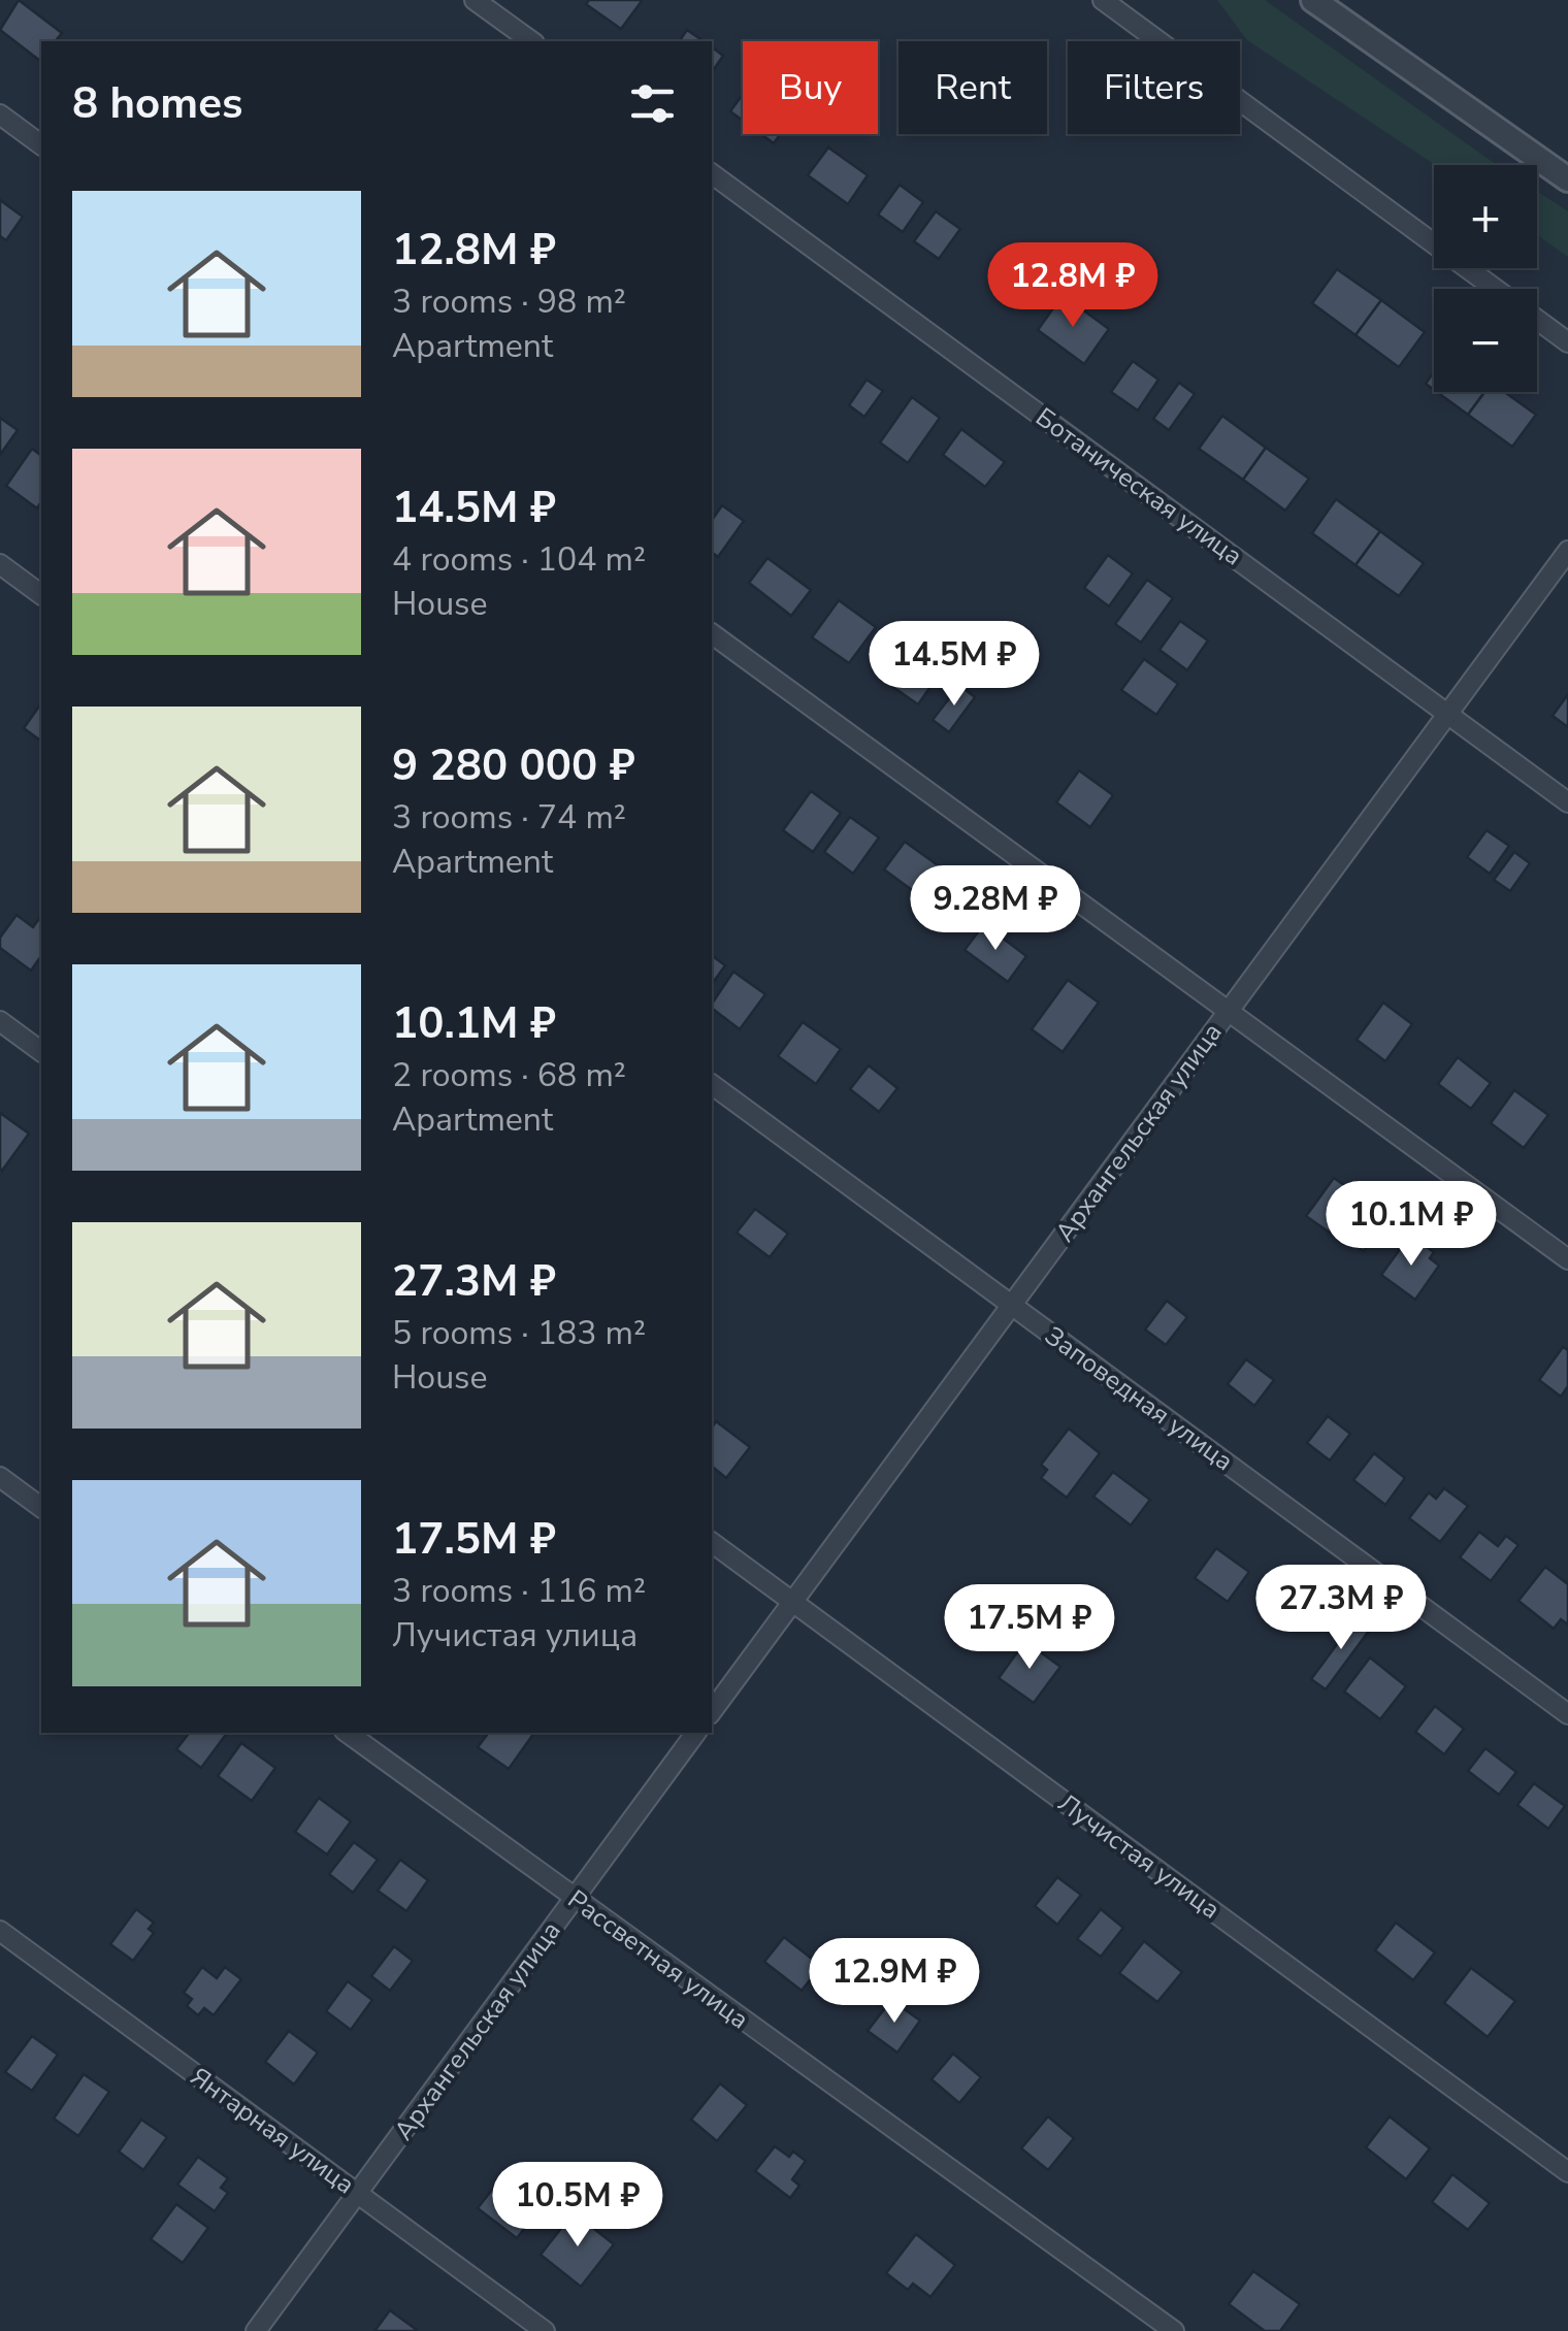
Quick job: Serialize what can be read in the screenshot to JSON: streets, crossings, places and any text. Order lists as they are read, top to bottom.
{
  "streets": {
    "street": [
      "Ботаническая улица",
      "Архангельская улица",
      "Заповедная улица",
      "Лучистая улица",
      "Рассветная улица",
      "Янтарная улица"
    ]
  },
  "crossings": [
    ["Ботаническая улица", "Архангельская улица"],
    ["Архангельская улица", "Заповедная улица"],
    ["Архангельская улица", "Лучистая улица"],
    ["Архангельская улица", "Рассветная улица"],
    ["Архангельская улица", "Янтарная улица"]
  ],
  "page": {
    "chip": ["Buy", "Rent", "Filters"],
    "heading": "8 homes",
    "map_buttons": ["+", "−"],
    "list": [
      {
        "name": "12.8M ₽",
        "note": "3 rooms · 98 m² · Apartment"
      },
      {
        "name": "14.5M ₽",
        "note": "4 rooms · 104 m² · House"
      },
      {
        "name": "9 280 000 ₽",
        "note": "3 rooms · 74 m² · Apartment"
      },
      {
        "name": "10.1M ₽",
        "note": "2 rooms · 68 m² · Apartment"
      },
      {
        "name": "27.3M ₽",
        "note": "5 rooms · 183 m² · House"
      },
      {
        "name": "17.5M ₽",
        "note": "3 rooms · 116 m² · Лучистая улица"
      }
    ],
    "price": [
      "12.8M ₽",
      "14.5M ₽",
      "9.28M ₽",
      "10.1M ₽",
      "27.3M ₽",
      "17.5M ₽",
      "12.9M ₽",
      "10.5M ₽"
    ]
  }
}
